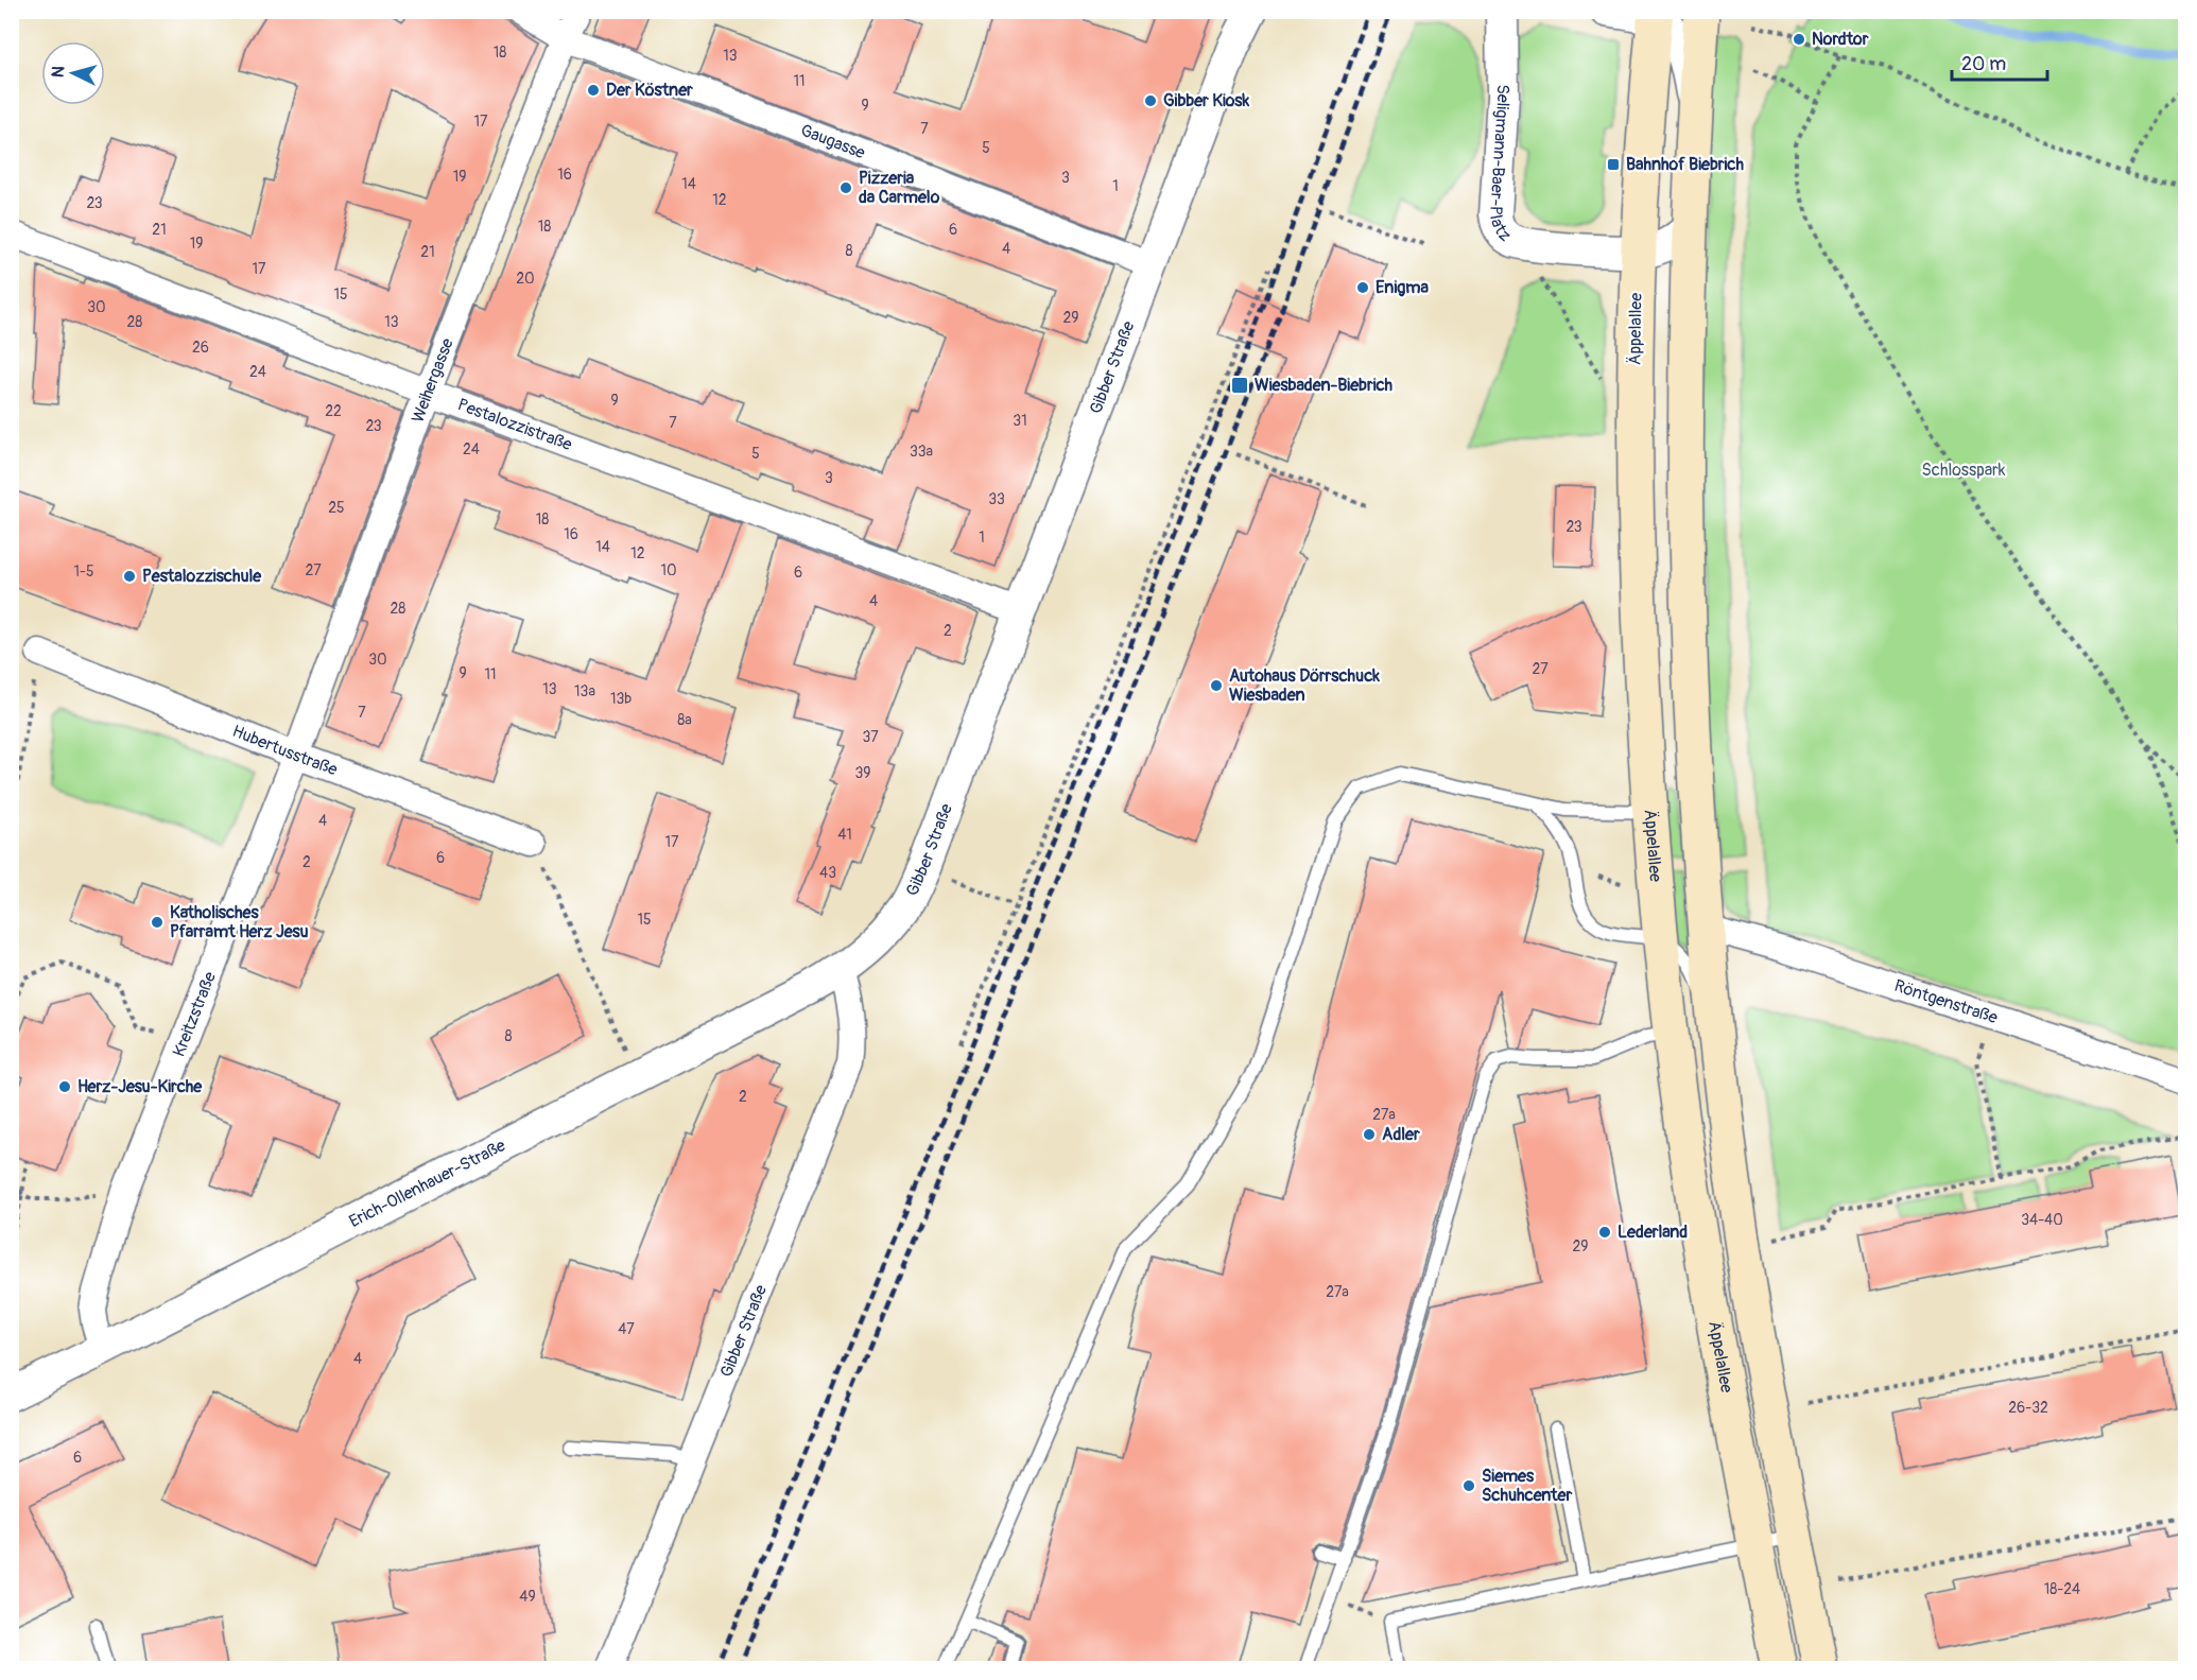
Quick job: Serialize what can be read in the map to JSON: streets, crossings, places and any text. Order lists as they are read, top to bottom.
{
  "streets": {
    "main road": ["Äppelallee"],
    "street": [
      "Gaugasse",
      "Seligmann-Baer-Platz",
      "Gibber Straße",
      "Weihergasse",
      "Pestalozzistraße",
      "Hubertusstraße",
      "Röntgenstraße",
      "Kreitzstraße",
      "Erich-Ollenhauer-Straße"
    ]
  },
  "crossings": [
    ["Gaugasse", "Gibber Straße"],
    ["Gaugasse", "Weihergasse"],
    ["Seligmann-Baer-Platz", "Äppelallee"],
    ["Gibber Straße", "Pestalozzistraße"],
    ["Gibber Straße", "Erich-Ollenhauer-Straße"],
    ["Weihergasse", "Pestalozzistraße"],
    ["Weihergasse", "Hubertusstraße"],
    ["Weihergasse", "Kreitzstraße"],
    ["Hubertusstraße", "Kreitzstraße"],
    ["Kreitzstraße", "Erich-Ollenhauer-Straße"]
  ],
  "parks": ["Schlosspark"],
  "places": {
    "other": [
      "Nordtor",
      "Der Köstner",
      "Gibber Kiosk",
      "Pizzeria da Carmelo",
      "Enigma",
      "Pestalozzischule",
      "Autohaus Dörrschuck Wiesbaden",
      "Katholisches Pfarramt Herz Jesu",
      "Herz-Jesu-Kirche",
      "Adler",
      "Lederland",
      "Siemes Schuhcenter"
    ],
    "transit": ["Bahnhof Biebrich", "Wiesbaden-Biebrich"]
  },
  "house_numbers": [
    "18",
    "13",
    "11",
    "9",
    "17",
    "7",
    "5",
    "16",
    "19",
    "3",
    "14",
    "1",
    "12",
    "23",
    "18",
    "21",
    "6",
    "19",
    "4",
    "8",
    "21",
    "17",
    "20",
    "15",
    "30",
    "29",
    "28",
    "13",
    "26",
    "24",
    "9",
    "22",
    "31",
    "7",
    "23",
    "24",
    "33a",
    "5",
    "3",
    "33",
    "25",
    "18",
    "23",
    "16",
    "1",
    "14",
    "12",
    "27",
    "10",
    "1-5",
    "6",
    "4",
    "28",
    "2",
    "30",
    "27",
    "9",
    "11",
    "13",
    "13a",
    "13b",
    "7",
    "8a",
    "37",
    "39",
    "4",
    "41",
    "17",
    "6",
    "2",
    "43",
    "15",
    "8",
    "2",
    "27a",
    "34-40",
    "29",
    "27a",
    "47",
    "4",
    "26-32",
    "6",
    "18-24",
    "49"
  ],
  "scale_bar": "20 m",
  "north": "left"
}
